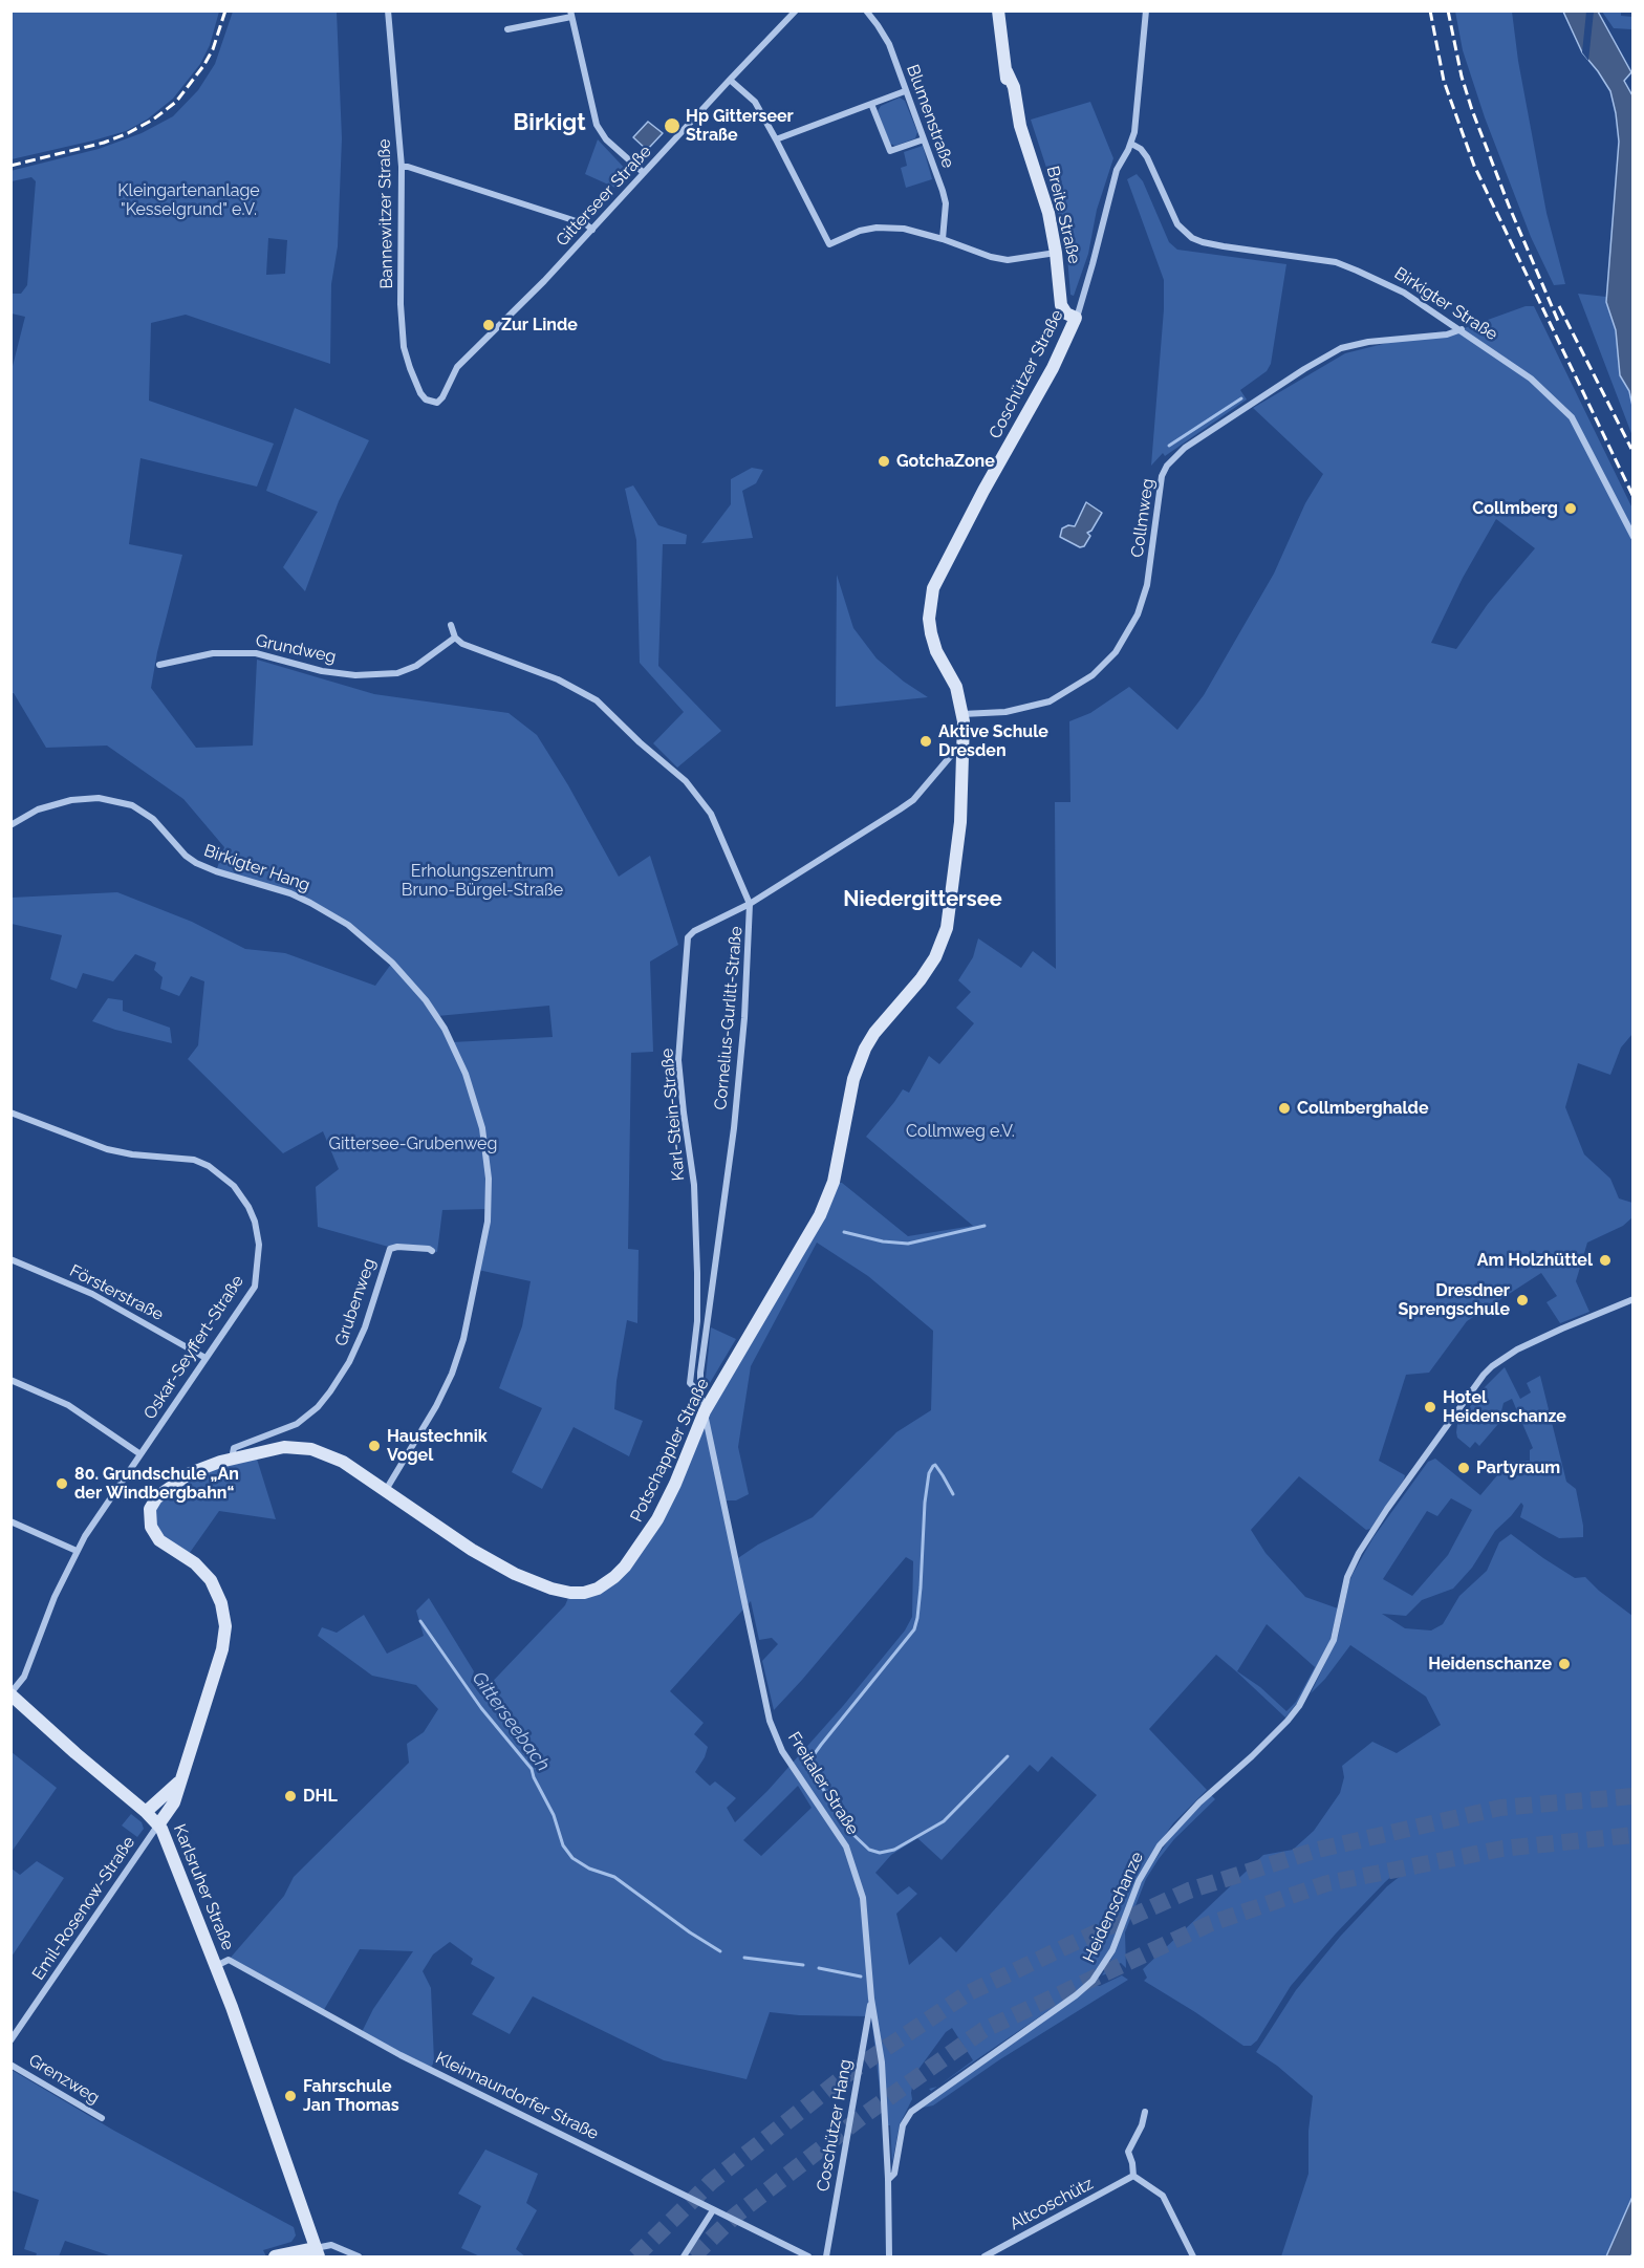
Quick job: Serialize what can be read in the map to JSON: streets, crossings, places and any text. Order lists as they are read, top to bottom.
{
  "streets": {
    "street": [
      "Blumenstraße",
      "Gitterseer Straße",
      "Bannewitzer Straße",
      "Breite Straße",
      "Birkigter Straße",
      "Coschützer Straße",
      "Collmweg",
      "Grundweg",
      "Birkigter Hang",
      "Cornelius-Gurlitt-Straße",
      "Karl-Stein-Straße",
      "Försterstraße",
      "Grubenweg",
      "Oskar-Seyffert-Straße",
      "Potschappler Straße",
      "Freitaler Straße",
      "Karlsruher Straße",
      "Heidenschanze",
      "Emil-Rosenow-Straße",
      "Grenzweg",
      "Kleinnaundorfer Straße",
      "Coschützer Hang",
      "Altcoschütz"
    ]
  },
  "crossings": [
    ["Gitterseer Straße", "Bannewitzer Straße"],
    ["Breite Straße", "Coschützer Straße"],
    ["Birkigter Straße", "Coschützer Straße"],
    ["Birkigter Straße", "Collmweg"],
    ["Coschützer Straße", "Potschappler Straße"],
    ["Collmweg", "Potschappler Straße"],
    ["Grundweg", "Cornelius-Gurlitt-Straße"],
    ["Birkigter Hang", "Potschappler Straße"],
    ["Cornelius-Gurlitt-Straße", "Karl-Stein-Straße"],
    ["Cornelius-Gurlitt-Straße", "Potschappler Straße"],
    ["Cornelius-Gurlitt-Straße", "Freitaler Straße"],
    ["Karl-Stein-Straße", "Potschappler Straße"],
    ["Försterstraße", "Oskar-Seyffert-Straße"],
    ["Grubenweg", "Potschappler Straße"],
    ["Oskar-Seyffert-Straße", "Karlsruher Straße"],
    ["Potschappler Straße", "Freitaler Straße"],
    ["Potschappler Straße", "Karlsruher Straße"],
    ["Potschappler Straße", "Emil-Rosenow-Straße"],
    ["Freitaler Straße", "Heidenschanze"],
    ["Freitaler Straße", "Coschützer Hang"],
    ["Karlsruher Straße", "Emil-Rosenow-Straße"],
    ["Karlsruher Straße", "Kleinnaundorfer Straße"]
  ],
  "districts": ["Birkigt", "Niedergittersee"],
  "water": ["Gitterseebach"],
  "parks": [
    "Kleingartenanlage \"Kesselgrund\" e.V.",
    "Erholungszentrum Bruno-Bürgel-Straße",
    "Collmweg e.V.",
    "Gittersee-Grubenweg"
  ],
  "places": [
    "Hp Gitterseer Straße",
    "Zur Linde",
    "GotchaZone",
    "Collmberg",
    "Aktive Schule Dresden",
    "Collmberghalde",
    "Am Holzhüttel",
    "Dresdner Sprengschule",
    "Hotel Heidenschanze",
    "Haustechnik Vogel",
    "Partyraum",
    "80. Grundschule „An der Windbergbahn“",
    "Heidenschanze",
    "DHL",
    "Fahrschule Jan Thomas"
  ]
}
